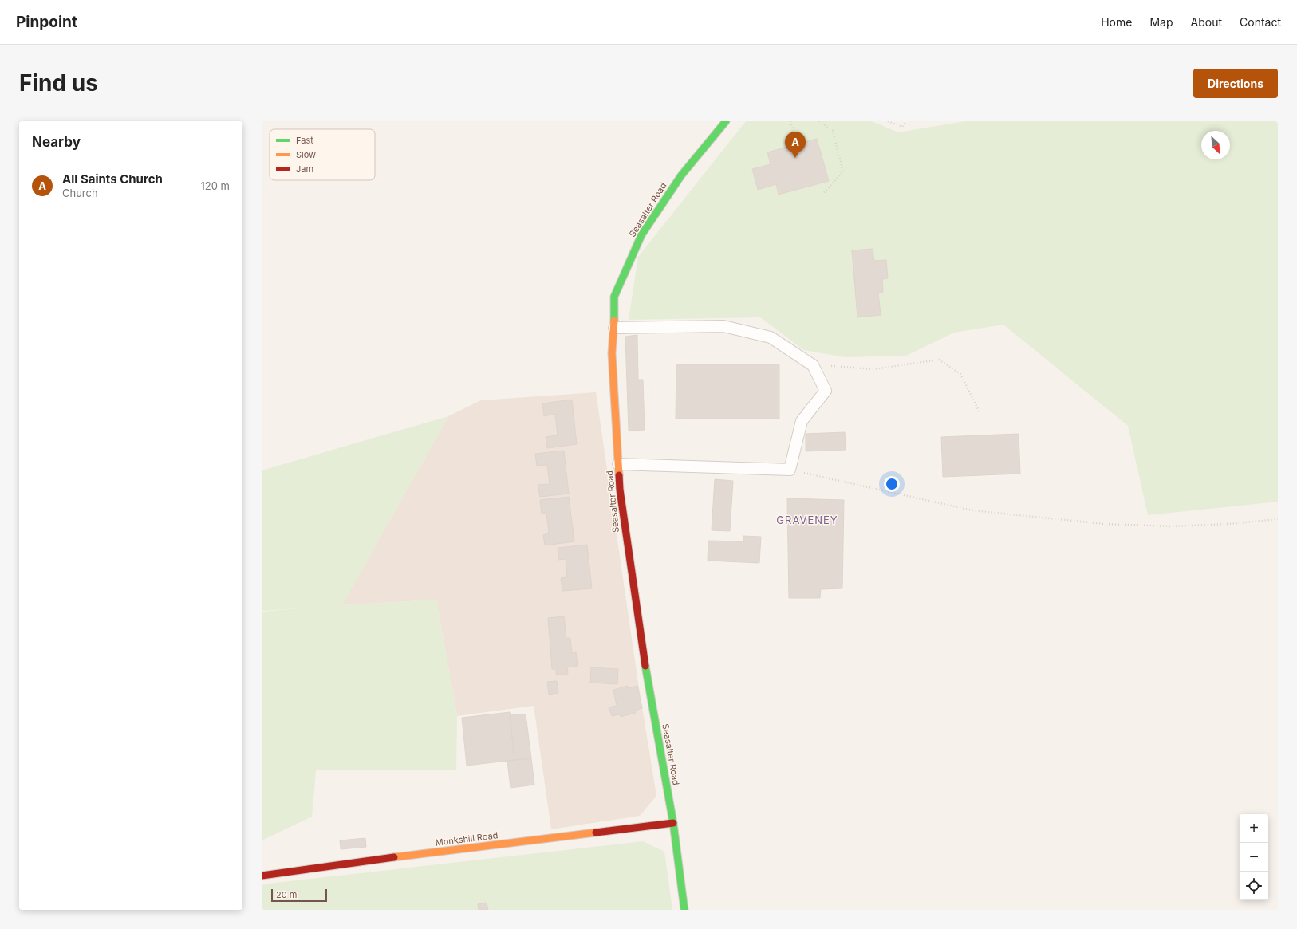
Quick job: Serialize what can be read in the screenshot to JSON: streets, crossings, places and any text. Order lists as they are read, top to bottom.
{
  "streets": {
    "street": ["Seasalter Road", "Monkshill Road"]
  },
  "crossings": [
    ["Seasalter Road", "Monkshill Road"]
  ],
  "districts": ["GRAVENEY"],
  "legend": ["Fast", "Slow", "Jam"],
  "scale_bar": "20 m",
  "north": "bottom right",
  "page": {
    "header": "Pinpoint",
    "nav": [
      "Home",
      "Map",
      "About",
      "Contact"
    ],
    "buttons": "Directions",
    "title": "Find us",
    "heading": "Nearby",
    "pins": "A",
    "list": [
      {
        "mark": "A",
        "name": "All Saints Church",
        "note": "Church",
        "value": "120 m"
      }
    ],
    "map_buttons": ["+", "−"],
    "scale": "20 m"
  }
}
